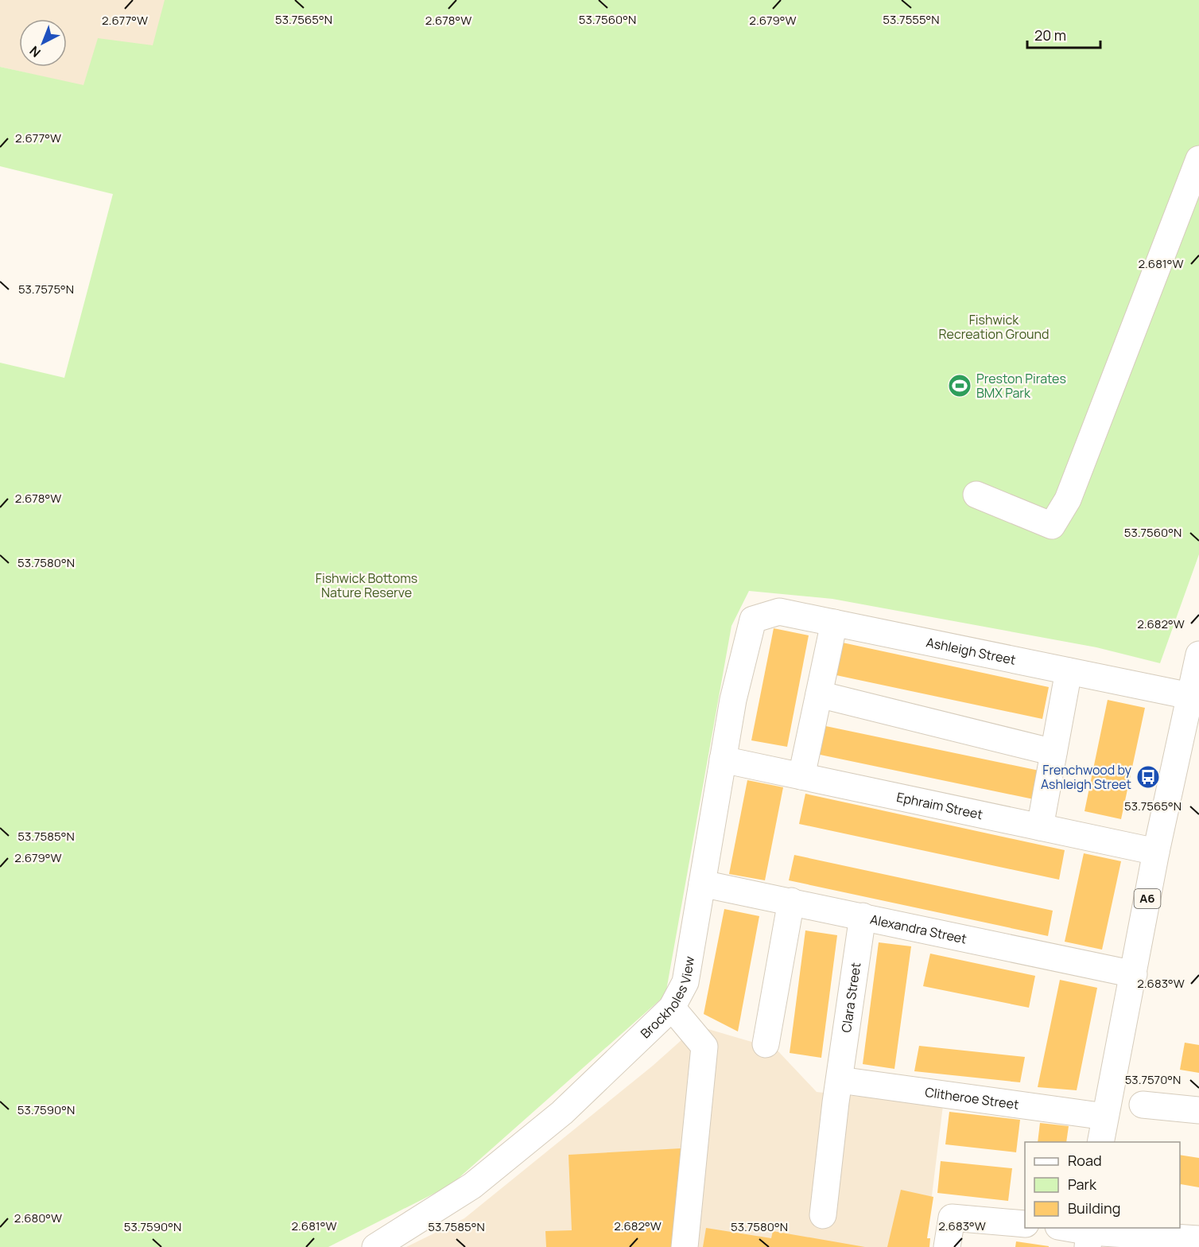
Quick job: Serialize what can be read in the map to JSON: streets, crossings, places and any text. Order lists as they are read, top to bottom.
{
  "streets": {
    "main road": [
      "Ashleigh Street",
      "Ephraim Street",
      "A6",
      "Alexandra Street",
      "Brockholes View",
      "Clara Street",
      "Clitheroe Street"
    ]
  },
  "crossings": [
    ["Ashleigh Street", "A6"],
    ["Ashleigh Street", "Brockholes View"],
    ["Ephraim Street", "A6"],
    ["Ephraim Street", "Brockholes View"],
    ["A6", "Alexandra Street"],
    ["A6", "Clitheroe Street"],
    ["Alexandra Street", "Brockholes View"],
    ["Alexandra Street", "Clara Street"],
    ["Clara Street", "Clitheroe Street"]
  ],
  "parks": ["Fishwick Recreation Ground", "Fishwick Bottoms Nature Reserve"],
  "places": {
    "sports": ["Preston Pirates BMX Park"],
    "bus stop": ["Frenchwood by Ashleigh Street"]
  },
  "legend": ["Road", "Park", "Building"],
  "scale_bar": "20 m",
  "north": "bottom left",
  "coordinates": [
    "53.7565°N",
    "53.7560°N",
    "53.7555°N",
    "2.677°W",
    "2.678°W",
    "2.679°W",
    "2.681°W",
    "53.7575°N",
    "53.7580°N",
    "2.682°W",
    "53.7585°N",
    "2.683°W",
    "53.7570°N",
    "53.7590°N",
    "2.680°W"
  ]
}
